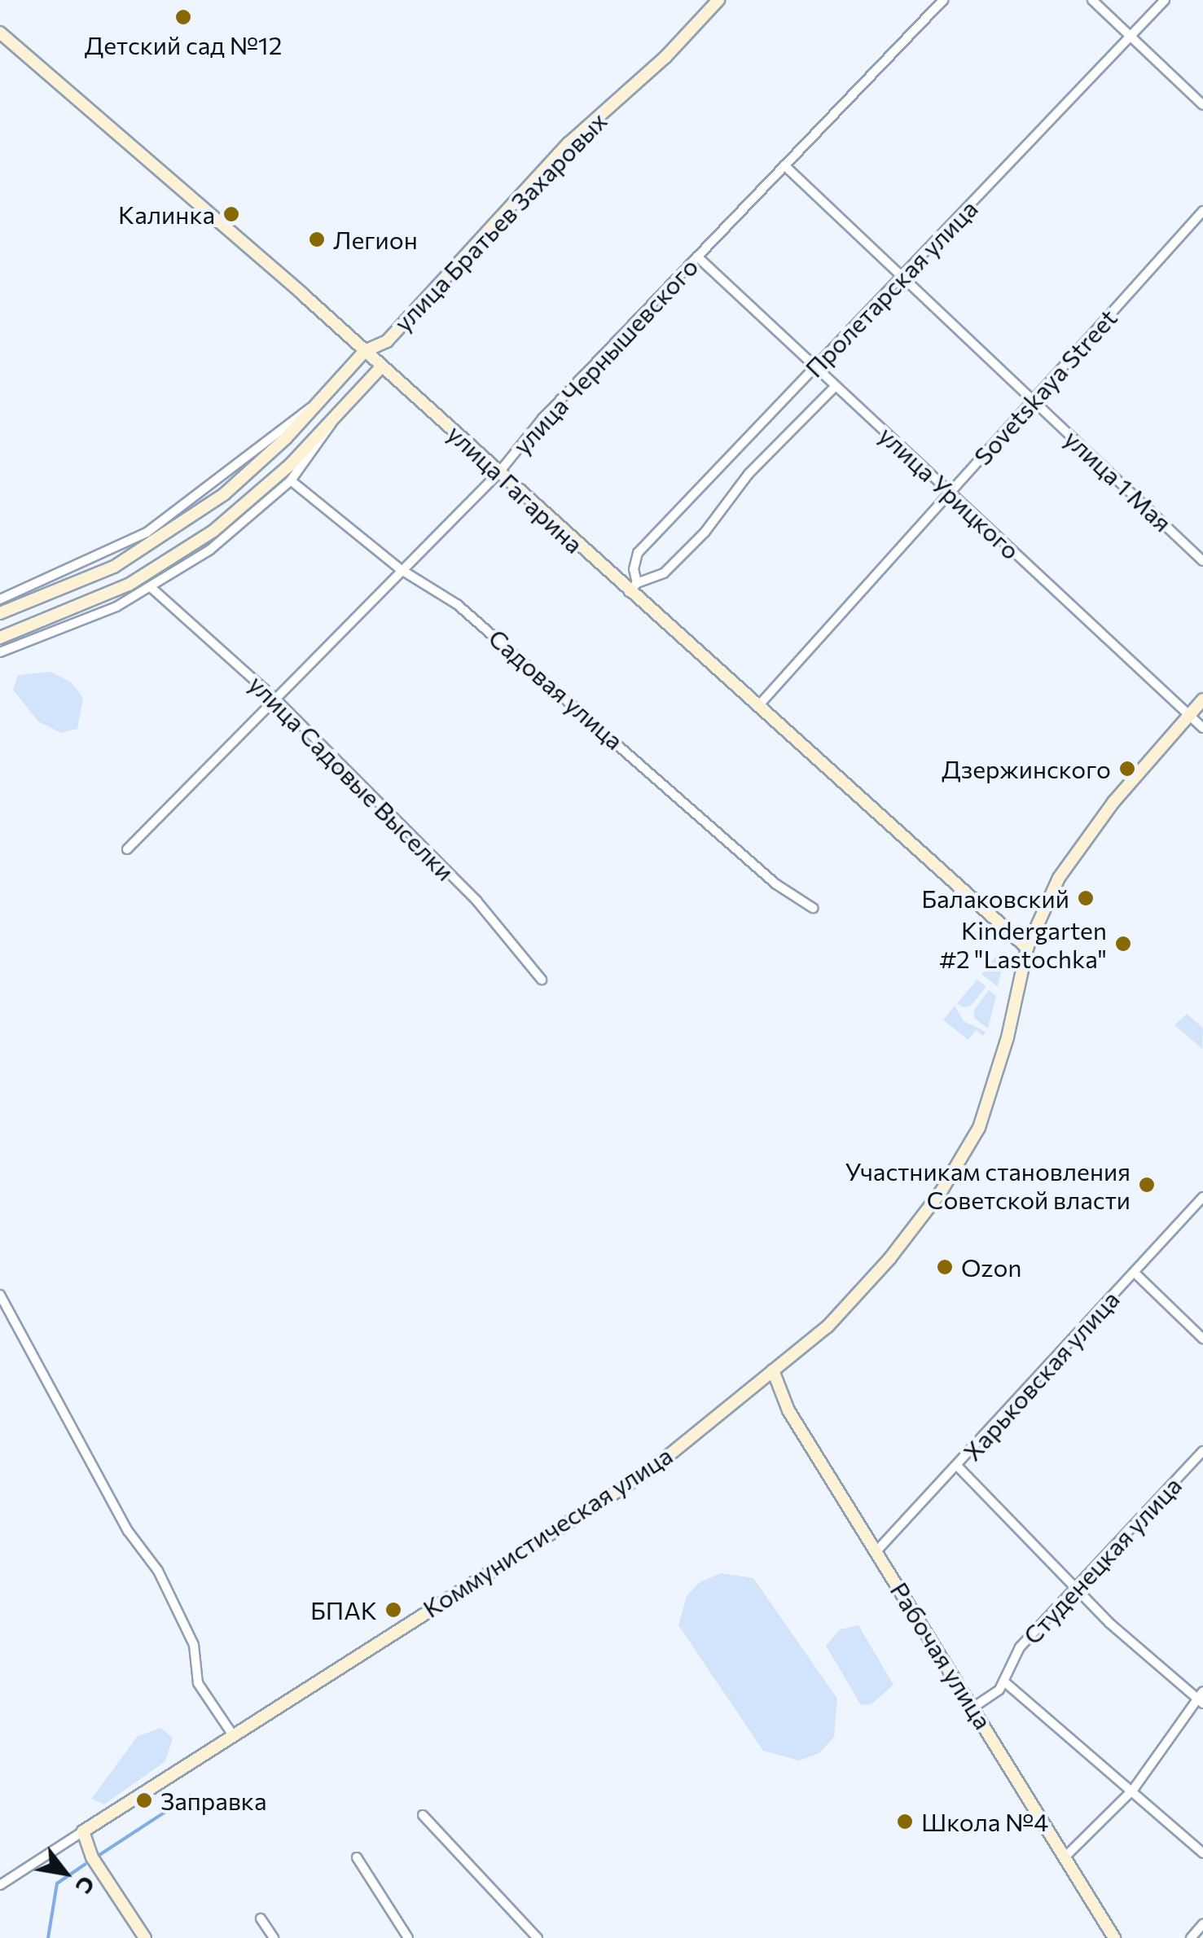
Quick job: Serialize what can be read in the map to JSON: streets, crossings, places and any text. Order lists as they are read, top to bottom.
{
  "streets": {
    "main road": [
      "улица Братьев Захаровых",
      "улица Гагарина",
      "Коммунистическая улица",
      "Рабочая улица"
    ],
    "street": [
      "Пролетарская улица",
      "улица Чернышевского",
      "Sovetskaya Street",
      "улица 1 Мая",
      "улица Урицкого",
      "Садовая улица",
      "улица Садовые Выселки",
      "Харьковская улица",
      "Студенецкая улица"
    ]
  },
  "crossings": [
    ["улица Братьев Захаровых", "улица Гагарина"],
    ["Пролетарская улица", "улица 1 Мая"],
    ["Пролетарская улица", "улица Гагарина"],
    ["Пролетарская улица", "улица Урицкого"],
    ["улица Чернышевского", "улица 1 Мая"],
    ["улица Чернышевского", "улица Гагарина"],
    ["улица Чернышевского", "улица Урицкого"],
    ["улица Чернышевского", "Садовая улица"],
    ["улица Чернышевского", "улица Садовые Выселки"],
    ["Sovetskaya Street", "улица 1 Мая"],
    ["Sovetskaya Street", "улица Гагарина"],
    ["Sovetskaya Street", "улица Урицкого"],
    ["улица Гагарина", "Коммунистическая улица"],
    ["улица Урицкого", "Коммунистическая улица"],
    ["Харьковская улица", "Рабочая улица"],
    ["Коммунистическая улица", "Рабочая улица"],
    ["Студенецкая улица", "Рабочая улица"]
  ],
  "places": [
    "Детский сад №12",
    "Калинка",
    "Легион",
    "Дзержинского",
    "Балаковский",
    "Kindergarten #2 \"Lastochka\"",
    "Участникам становления Советской власти",
    "Ozon",
    "БПАК",
    "Заправка",
    "Школа №4"
  ],
  "north": "bottom right"
}
